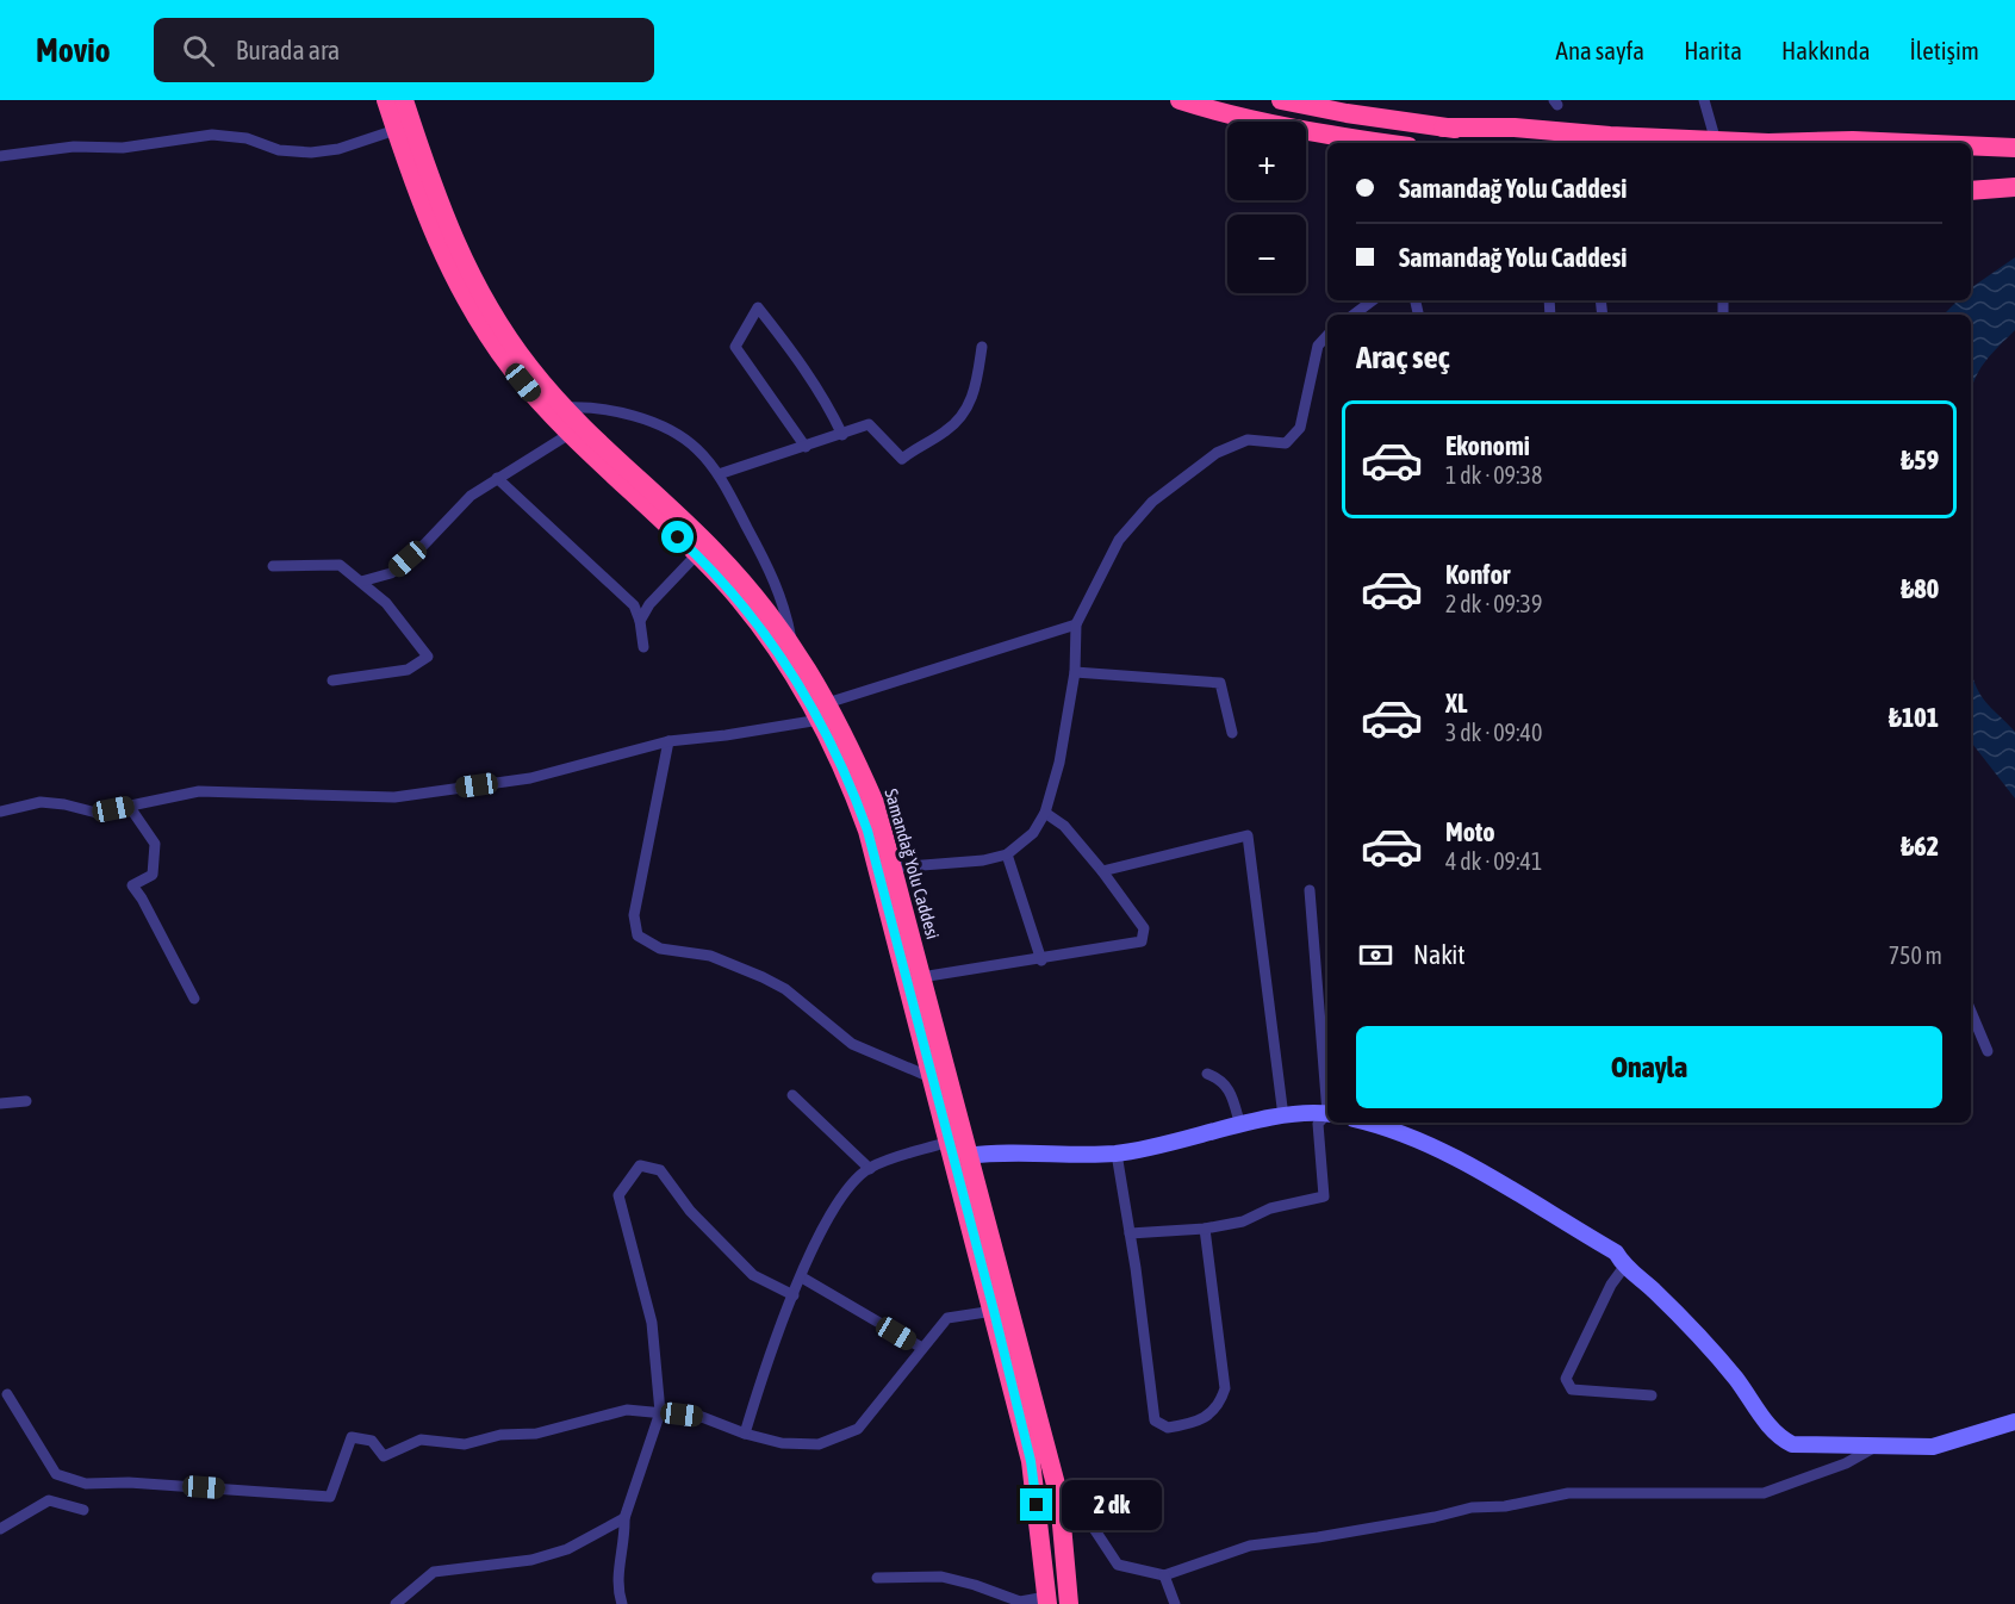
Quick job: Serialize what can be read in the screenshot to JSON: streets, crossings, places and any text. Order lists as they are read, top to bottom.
{
  "streets": {
    "highway": ["Samandağ Yolu Caddesi"]
  },
  "page": {
    "header": "Movio",
    "search": "Burada ara",
    "nav": [
      "Ana sayfa",
      "Harita",
      "Hakkında",
      "İletişim"
    ],
    "map_buttons": ["+", "−"],
    "banner": ["Samandağ Yolu Caddesi", "Samandağ Yolu Caddesi"],
    "heading": "Araç seç",
    "list": [
      {
        "name": "Ekonomi",
        "note": "1 dk · 09:38",
        "value": "₺59"
      },
      {
        "name": "Konfor",
        "note": "2 dk · 09:39",
        "value": "₺80"
      },
      {
        "name": "XL",
        "note": "3 dk · 09:40",
        "value": "₺101"
      },
      {
        "name": "Moto",
        "note": "4 dk · 09:41",
        "value": "₺62"
      }
    ],
    "pay": ["Nakit", "750 m"],
    "buttons": "Onayla",
    "bubble": "2 dk"
  }
}
